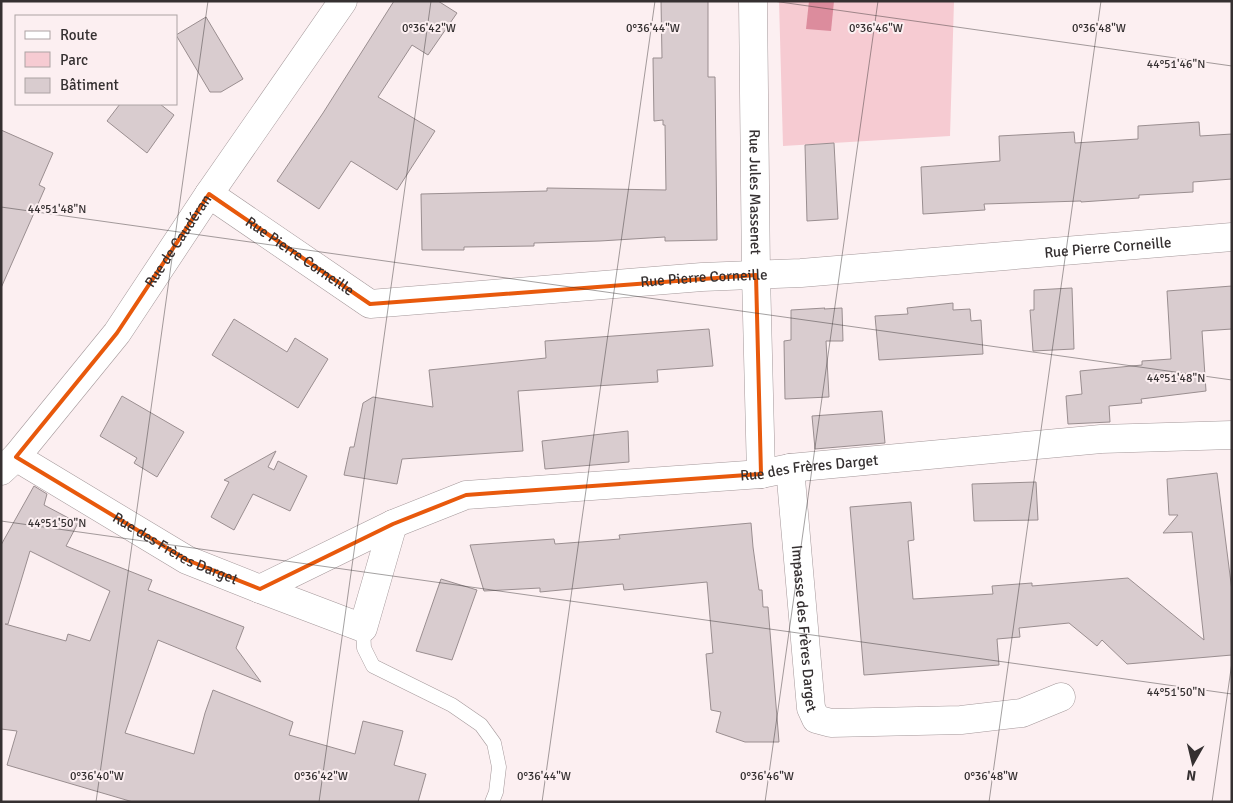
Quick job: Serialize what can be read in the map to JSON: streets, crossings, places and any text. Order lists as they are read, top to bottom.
{
  "streets": {
    "street": [
      "Rue Jules Massenet",
      "Rue de Caudéran",
      "Rue Pierre Corneille",
      "Rue des Frères Darget",
      "Impasse des Frères Darget"
    ]
  },
  "crossings": [
    ["Rue Jules Massenet", "Rue Pierre Corneille"],
    ["Rue Jules Massenet", "Rue des Frères Darget"],
    ["Rue de Caudéran", "Rue Pierre Corneille"],
    ["Rue de Caudéran", "Rue des Frères Darget"],
    ["Rue des Frères Darget", "Impasse des Frères Darget"]
  ],
  "legend": ["Route", "Parc", "Bâtiment"],
  "north": "bottom",
  "coordinates": [
    "0°36'42\"W",
    "0°36'44\"W",
    "0°36'46\"W",
    "0°36'48\"W",
    "44°51'46\"N",
    "44°51'48\"N",
    "44°51'50\"N",
    "0°36'40\"W"
  ]
}
